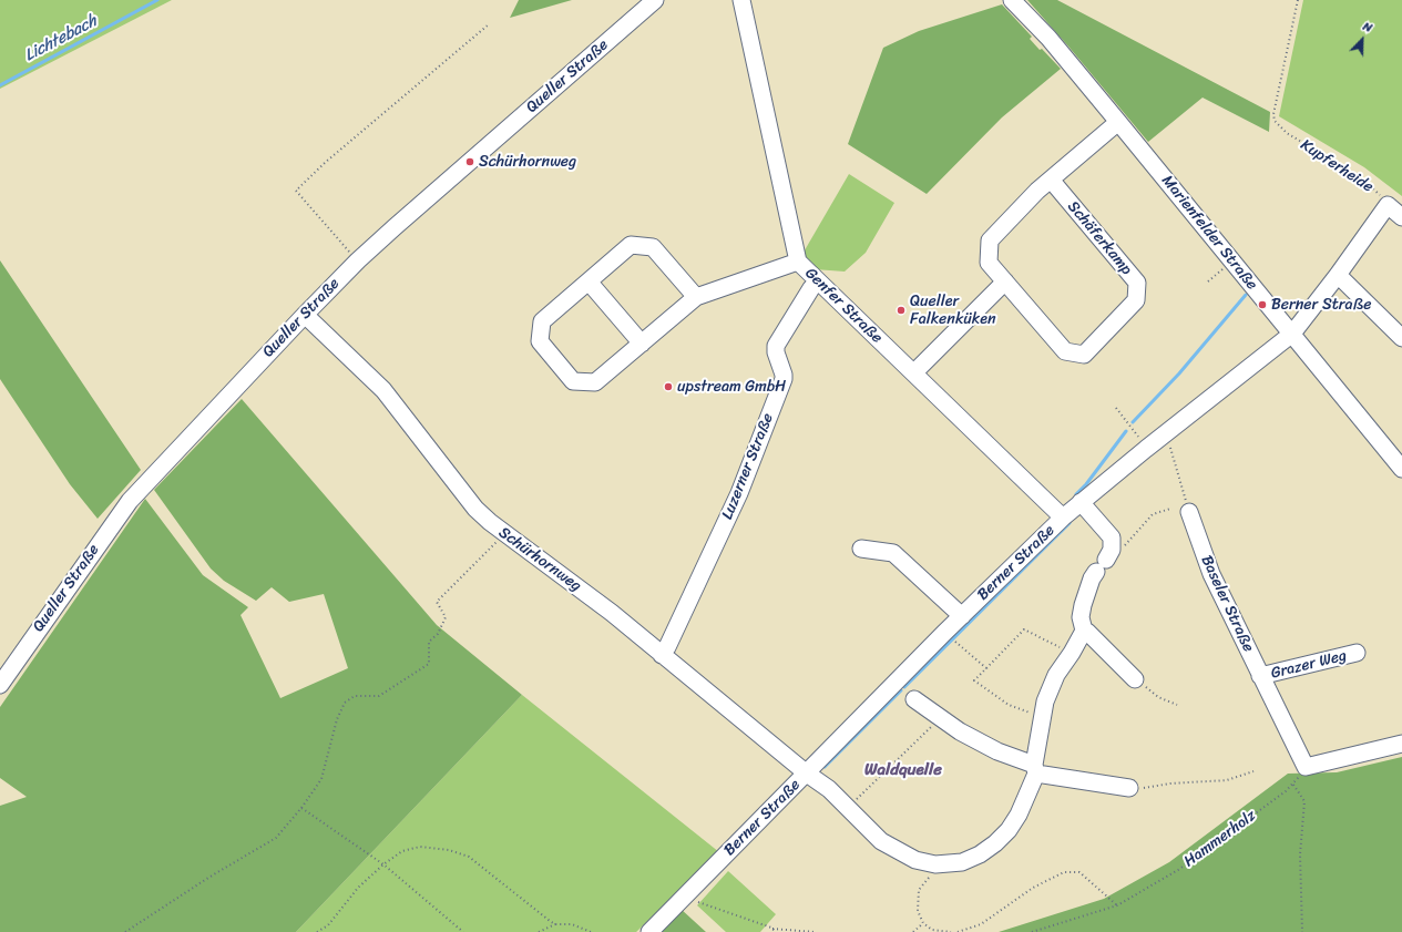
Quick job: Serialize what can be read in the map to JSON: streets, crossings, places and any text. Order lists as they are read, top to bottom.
{
  "streets": {
    "street": [
      "Queller Straße",
      "Kupferheide",
      "Marienfelder Straße",
      "Schäferkamp",
      "Genfer Straße",
      "Luzerner Straße",
      "Schürhornweg",
      "Berner Straße",
      "Baseler Straße",
      "Grazer Weg"
    ],
    "path": ["Hammerholz"]
  },
  "crossings": [
    ["Queller Straße", "Schürhornweg"],
    ["Kupferheide", "Berner Straße"],
    ["Marienfelder Straße", "Schäferkamp"],
    ["Marienfelder Straße", "Berner Straße"],
    ["Genfer Straße", "Luzerner Straße"],
    ["Genfer Straße", "Berner Straße"],
    ["Luzerner Straße", "Schürhornweg"],
    ["Schürhornweg", "Berner Straße"],
    ["Baseler Straße", "Grazer Weg"],
    ["Baseler Straße", "Hammerholz"]
  ],
  "districts": ["Waldquelle"],
  "water": ["Lichtebach"],
  "places": [
    "Schürhornweg",
    "Berner Straße",
    "Queller Falkenküken",
    "upstream GmbH"
  ],
  "north": "top right"
}
